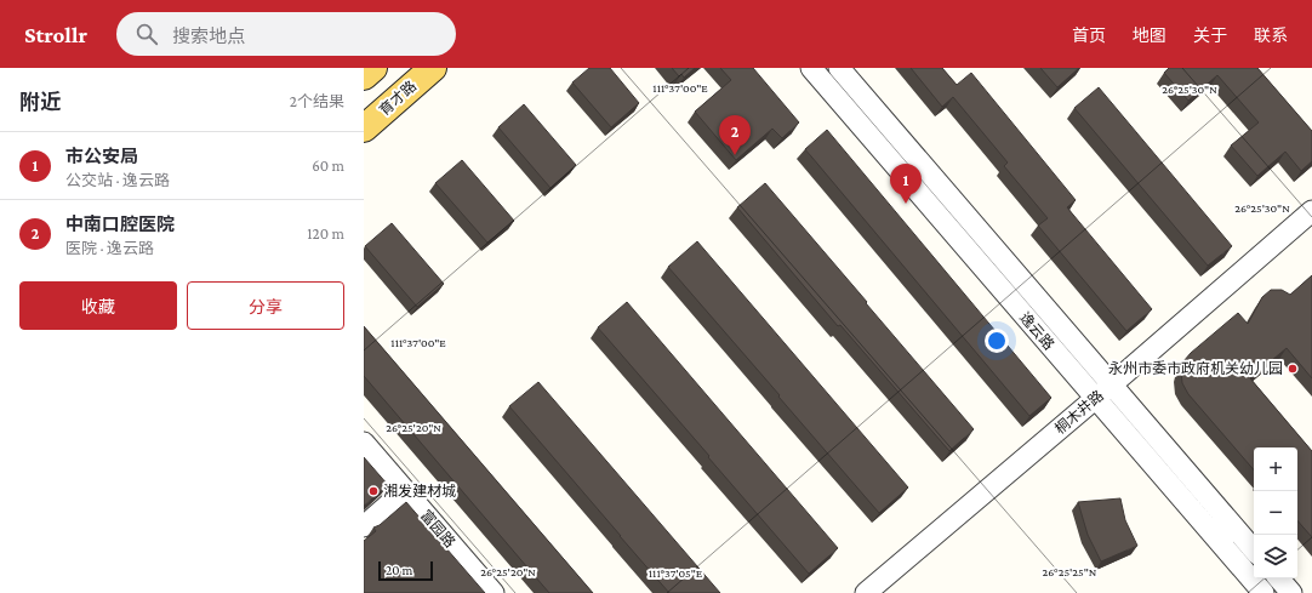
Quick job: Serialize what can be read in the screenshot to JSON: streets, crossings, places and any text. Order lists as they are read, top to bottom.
{
  "streets": {
    "main road": ["育才路"],
    "street": ["逸云路", "桐木井路", "富园路"]
  },
  "crossings": [
    ["逸云路", "桐木井路"]
  ],
  "places": ["永州市委市政府机关幼儿园", "湘发建材城"],
  "scale_bar": "20 m",
  "page": {
    "header": "Strollr",
    "search": "搜索地点",
    "nav": [
      "首页",
      "地图",
      "关于",
      "联系"
    ],
    "heading": ["附近", "2个结果"],
    "pins": ["2", "1"],
    "list": [
      {
        "mark": "1",
        "name": "市公安局",
        "note": "公交站 · 逸云路",
        "value": "60 m"
      },
      {
        "mark": "2",
        "name": "中南口腔医院",
        "note": "医院 · 逸云路",
        "value": "120 m"
      }
    ],
    "buttons": ["收藏", "分享"],
    "map_buttons": ["+", "−"],
    "scale": "20 m"
  },
  "coordinates": [
    "111°37'00\"E",
    "26°25'30\"N",
    "26°25'20\"N",
    "26°25'25\"N",
    "111°37'05\"E"
  ]
}
